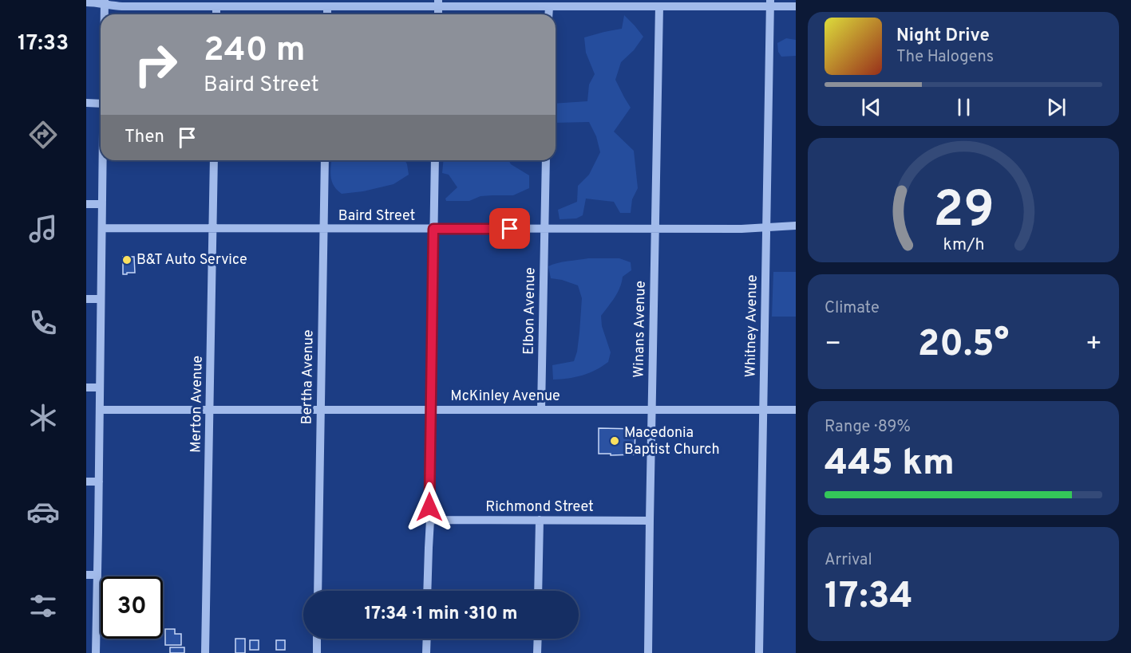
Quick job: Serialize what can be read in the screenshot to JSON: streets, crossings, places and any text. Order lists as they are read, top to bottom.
{
  "streets": {
    "street": [
      "Baird Street",
      "Elbon Avenue",
      "Whitney Avenue",
      "Winans Avenue",
      "Bertha Avenue",
      "McKinley Avenue",
      "Merton Avenue",
      "Richmond Street"
    ]
  },
  "crossings": [
    ["Baird Street", "Elbon Avenue"],
    ["Baird Street", "Whitney Avenue"],
    ["Baird Street", "Winans Avenue"],
    ["Baird Street", "Bertha Avenue"],
    ["Baird Street", "Merton Avenue"],
    ["Elbon Avenue", "McKinley Avenue"],
    ["Whitney Avenue", "McKinley Avenue"],
    ["Winans Avenue", "McKinley Avenue"],
    ["Winans Avenue", "Richmond Street"],
    ["Bertha Avenue", "McKinley Avenue"],
    ["McKinley Avenue", "Merton Avenue"]
  ],
  "places": ["B&T Auto Service", "Macedonia Baptist Church"],
  "page": {
    "tabs": "17:33",
    "turn": ["240 m", "Baird Street"],
    "song": ["Night Drive", "The Halogens"],
    "then": "Then",
    "tile": [
      "Climate",
      ["Range · 89%", "445 km"],
      ["Arrival", "17:34"]
    ],
    "heat": ["−", "20.5°", "+"],
    "limit": "30",
    "trip": "17:34 · 1 min · 310 m",
    "gauge": ["29", "km/h"]
  }
}
